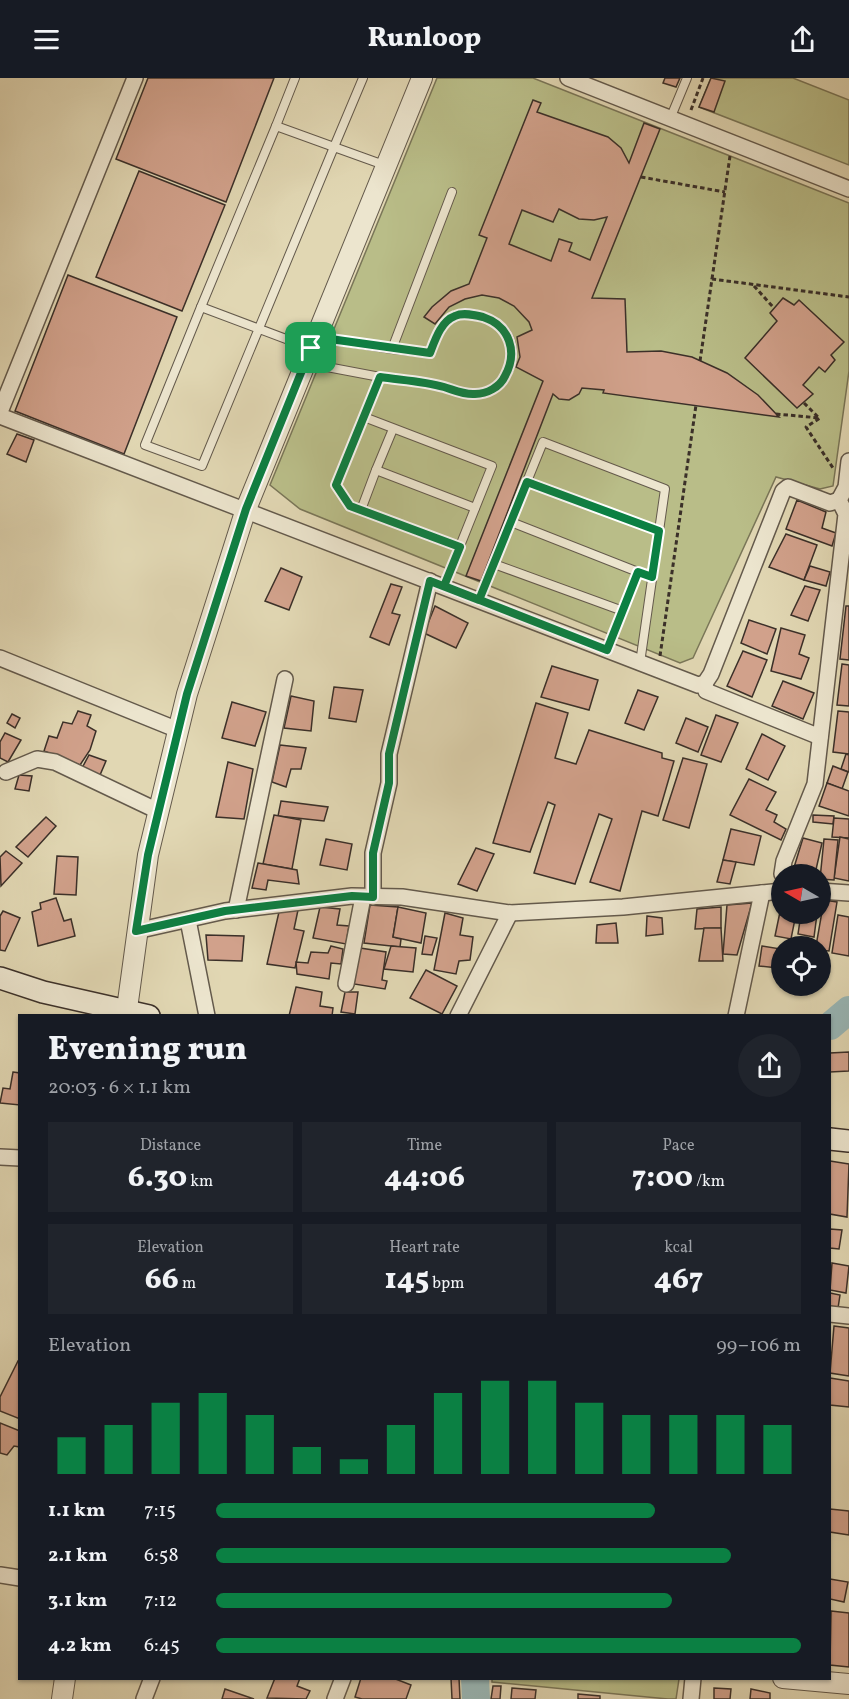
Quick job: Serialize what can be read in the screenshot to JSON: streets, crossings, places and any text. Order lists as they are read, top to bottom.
{
  "north": "left",
  "page": {
    "header": "Runloop",
    "heading": ["Evening run", "20:03 · 6 × 1.1 km"],
    "stats": [
      ["Distance", "6.30 km"],
      ["Time", "44:06"],
      ["Pace", "7:00 /km"],
      ["Elevation", "66 m"],
      ["Heart rate", "145 bpm"],
      ["kcal", "467"]
    ],
    "chart": ["Elevation", "99–106 m"],
    "list": [
      {
        "name": "1.1 km",
        "note": "7:15"
      },
      {
        "name": "2.1 km",
        "note": "6:58"
      },
      {
        "name": "3.1 km",
        "note": "7:12"
      },
      {
        "name": "4.2 km",
        "note": "6:45"
      }
    ]
  }
}
